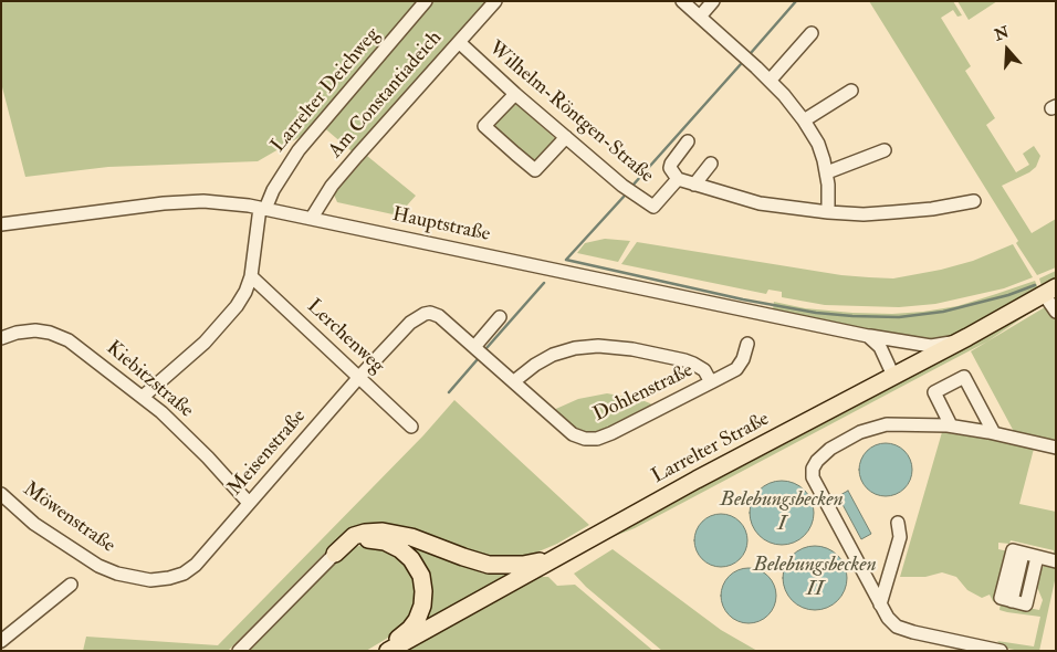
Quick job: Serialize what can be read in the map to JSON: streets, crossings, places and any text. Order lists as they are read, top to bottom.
{
  "streets": {
    "main road": ["Larrelter Straße"],
    "street": [
      "Larrelter Deichweg",
      "Am Constantiadeich",
      "Wilhelm-Röntgen-Straße",
      "Hauptstraße",
      "Lerchenweg",
      "Kiebitzstraße",
      "Dohlenstraße",
      "Meisenstraße",
      "Möwenstraße"
    ]
  },
  "crossings": [
    ["Larrelter Deichweg", "Hauptstraße"],
    ["Larrelter Deichweg", "Lerchenweg"],
    ["Larrelter Deichweg", "Kiebitzstraße"],
    ["Am Constantiadeich", "Wilhelm-Röntgen-Straße"],
    ["Am Constantiadeich", "Hauptstraße"],
    ["Hauptstraße", "Larrelter Straße"],
    ["Lerchenweg", "Dohlenstraße"],
    ["Lerchenweg", "Meisenstraße"],
    ["Kiebitzstraße", "Meisenstraße"],
    ["Dohlenstraße", "Meisenstraße"],
    ["Meisenstraße", "Möwenstraße"]
  ],
  "water": ["Belebungsbecken I", "Belebungsbecken II"],
  "north": "top"
}
